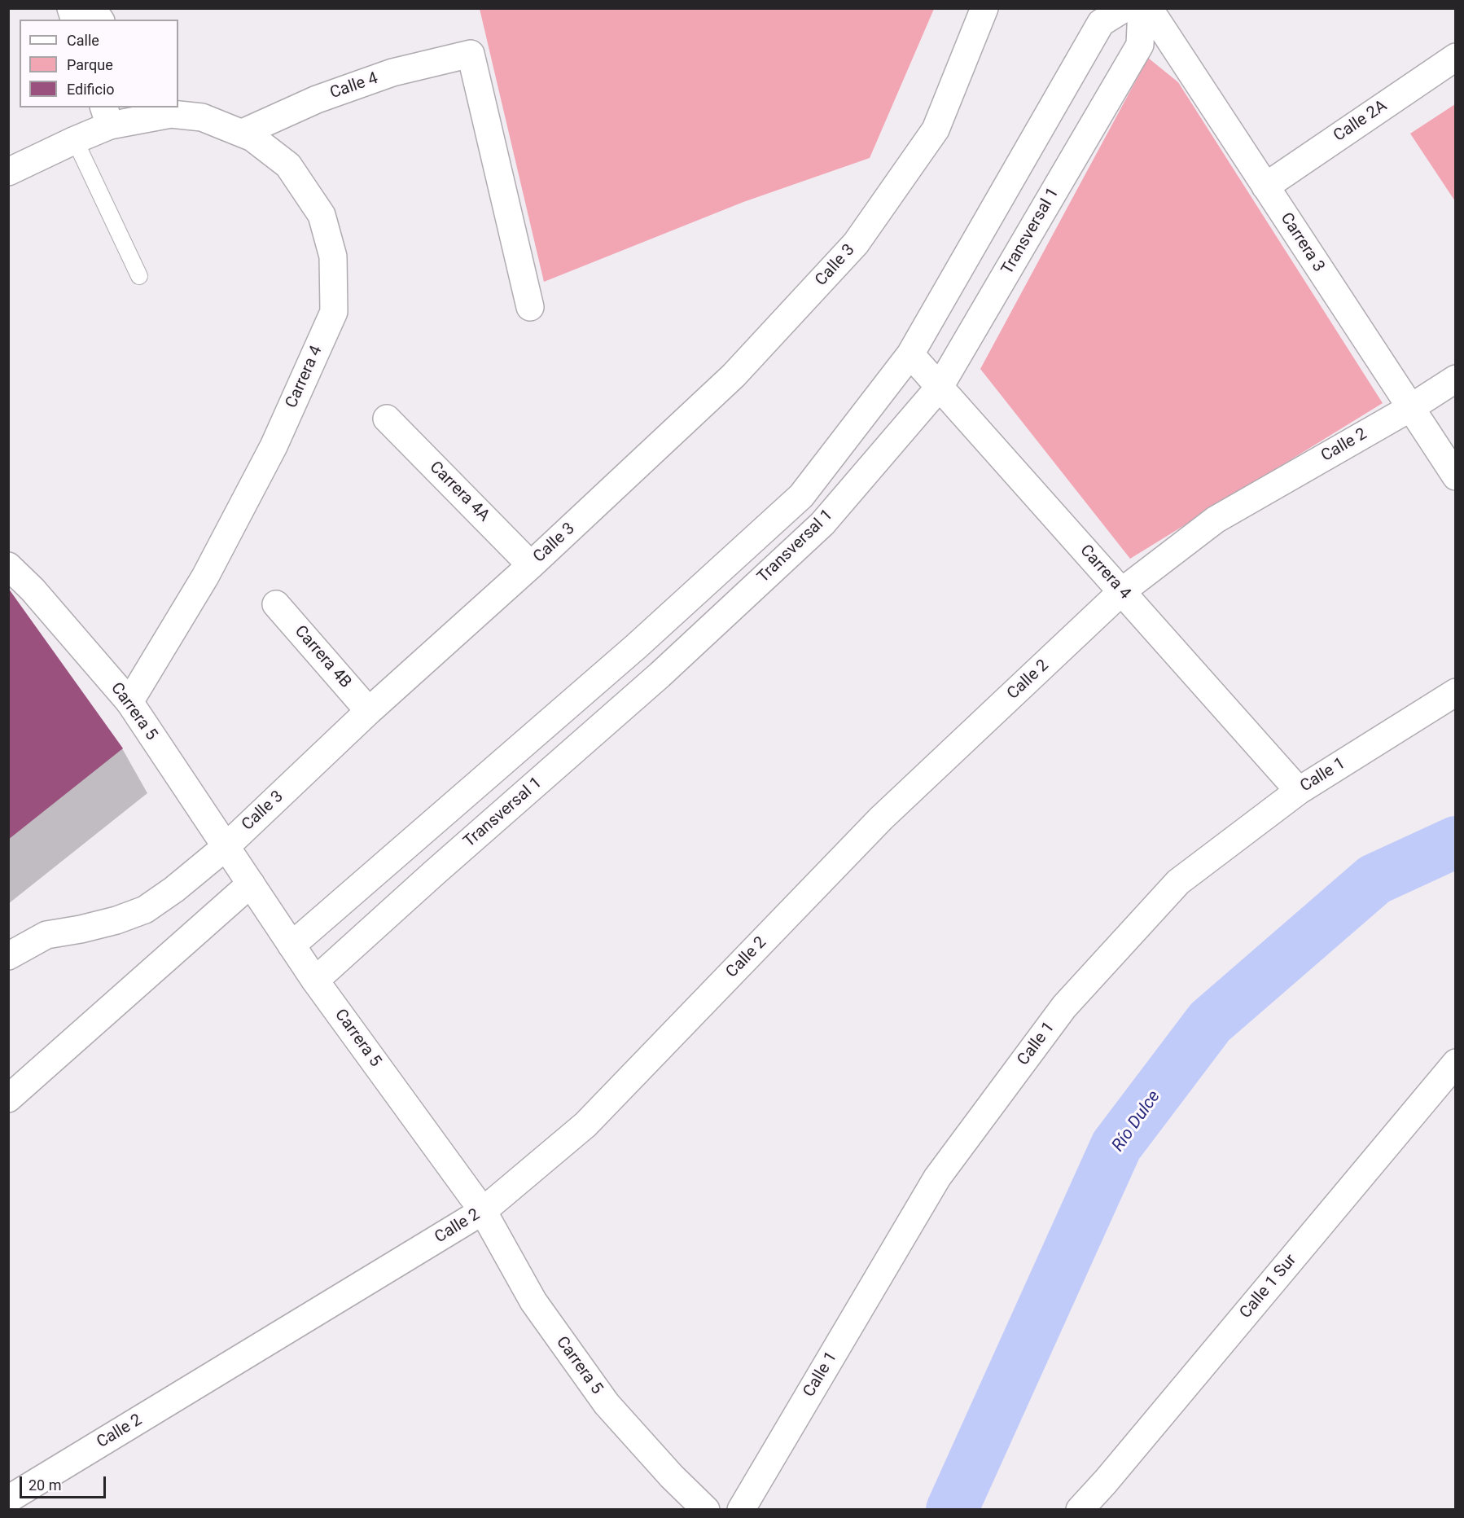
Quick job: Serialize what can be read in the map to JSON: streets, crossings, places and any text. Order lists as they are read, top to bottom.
{
  "streets": {
    "street": [
      "Calle 4",
      "Calle 2A",
      "Transversal 1",
      "Carrera 3",
      "Calle 3",
      "Carrera 4",
      "Calle 2",
      "Carrera 4A",
      "Carrera 4B",
      "Carrera 5",
      "Calle 1",
      "Calle 1 Sur"
    ]
  },
  "crossings": [
    ["Calle 4", "Carrera 4"],
    ["Calle 2A", "Carrera 3"],
    ["Transversal 1", "Carrera 4"],
    ["Transversal 1", "Carrera 5"],
    ["Carrera 3", "Calle 2"],
    ["Calle 3", "Carrera 4A"],
    ["Calle 3", "Carrera 4B"],
    ["Calle 3", "Carrera 5"],
    ["Carrera 4", "Calle 2"],
    ["Carrera 4", "Carrera 5"],
    ["Carrera 4", "Calle 1"],
    ["Calle 2", "Carrera 5"]
  ],
  "water": ["Río Dulce"],
  "legend": ["Calle", "Parque", "Edificio"],
  "scale_bar": "20 m"
}
